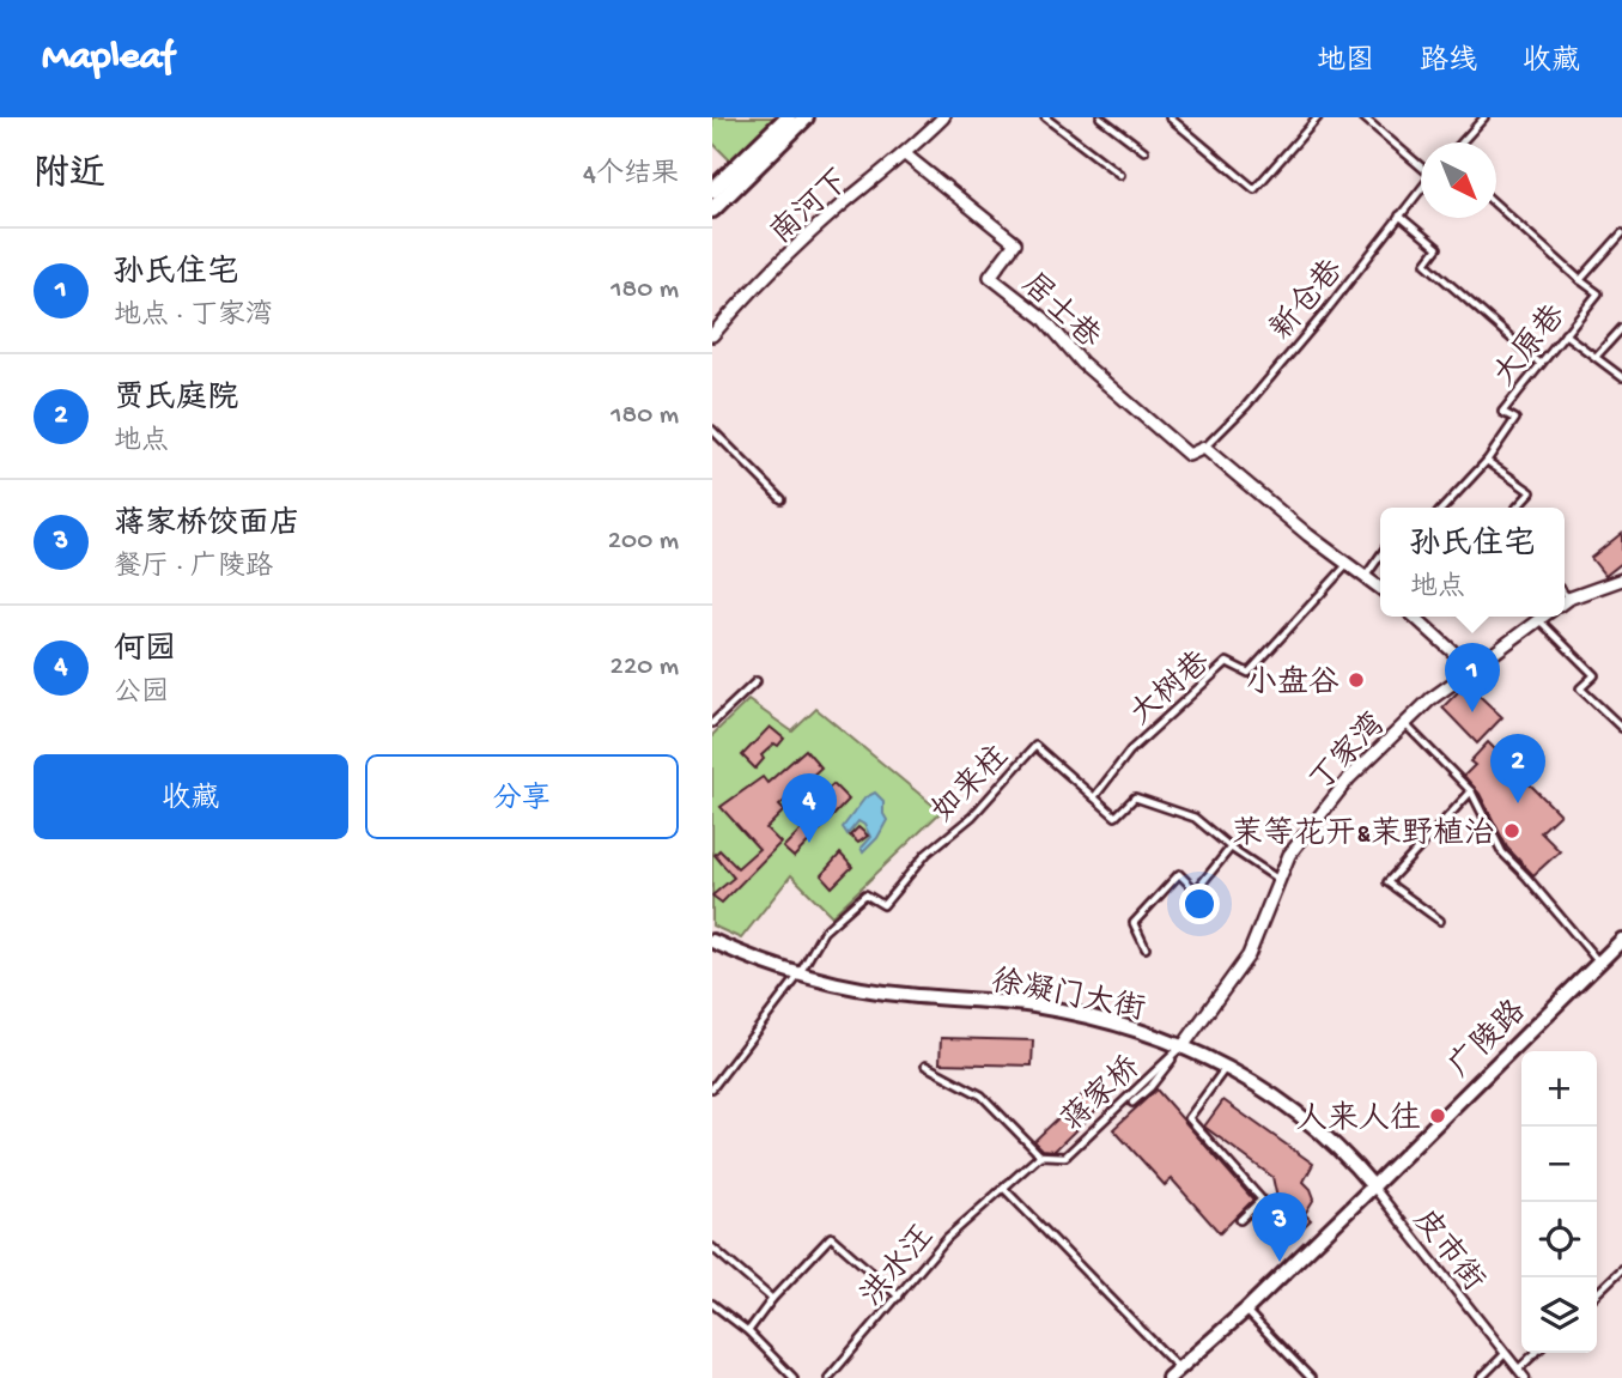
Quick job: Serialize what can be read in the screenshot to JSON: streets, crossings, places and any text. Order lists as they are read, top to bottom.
{
  "streets": {
    "street": [
      "南河下",
      "居士巷",
      "丁家湾",
      "徐凝门大街",
      "广陵路",
      "皮市街"
    ],
    "lane": [
      "新仓巷",
      "大原巷",
      "大树巷",
      "如来柱",
      "蒋家桥",
      "洪水汪"
    ]
  },
  "crossings": [
    ["南河下", "居士巷"],
    ["新仓巷", "居士巷"],
    ["大树巷", "如来柱"],
    ["丁家湾", "如来柱"],
    ["丁家湾", "徐凝门大街"],
    ["丁家湾", "蒋家桥"],
    ["如来柱", "徐凝门大街"],
    ["徐凝门大街", "广陵路"],
    ["徐凝门大街", "蒋家桥"],
    ["徐凝门大街", "皮市街"],
    ["广陵路", "皮市街"],
    ["蒋家桥", "洪水汪"]
  ],
  "places": ["小盘谷", "茉等花开&茉野植治", "人来人往"],
  "north": "bottom right",
  "page": {
    "header": "Mapleaf",
    "nav": ["地图", "路线", "收藏"],
    "heading": ["附近", "4个结果"],
    "list": [
      {
        "mark": "1",
        "name": "孙氏住宅",
        "note": "地点 · 丁家湾",
        "value": "180 m"
      },
      {
        "mark": "2",
        "name": "贾氏庭院",
        "note": "地点",
        "value": "180 m"
      },
      {
        "mark": "3",
        "name": "蒋家桥饺面店",
        "note": "餐厅 · 广陵路",
        "value": "200 m"
      },
      {
        "mark": "4",
        "name": "何园",
        "note": "公园",
        "value": "220 m"
      }
    ],
    "popup": ["孙氏住宅", "地点"],
    "pins": [
      "1",
      "2",
      "4",
      "3"
    ],
    "buttons": ["收藏", "分享"],
    "map_buttons": ["+", "−"]
  }
}
